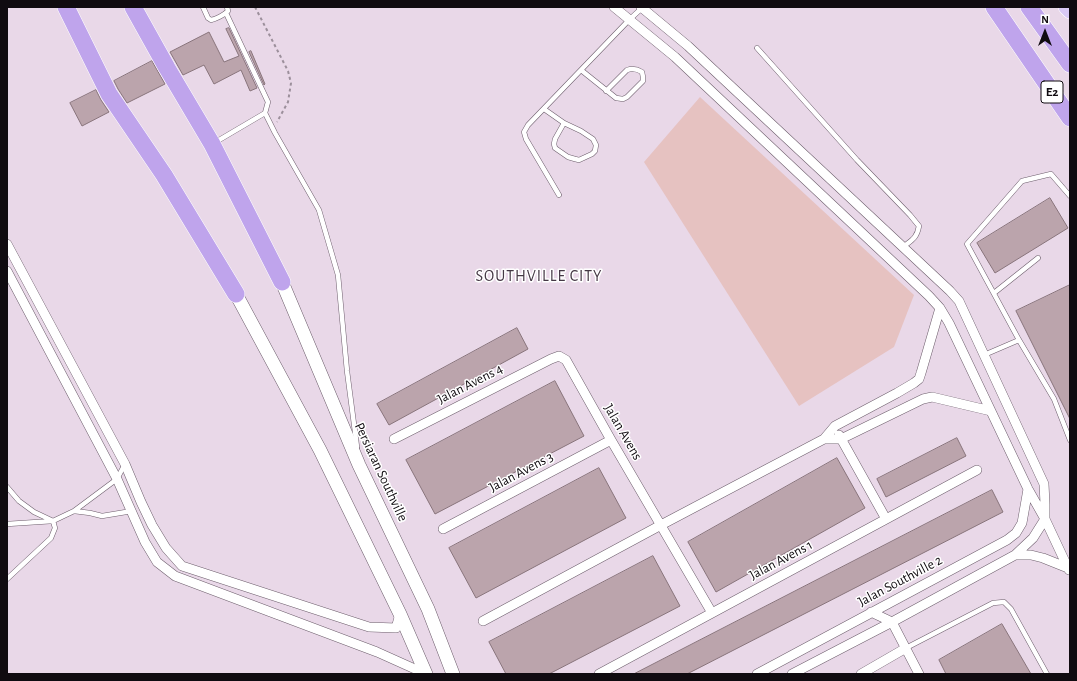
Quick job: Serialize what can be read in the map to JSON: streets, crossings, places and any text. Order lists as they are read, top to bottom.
{
  "streets": {
    "highway": ["E2"],
    "main road": ["Persiaran Southville"],
    "street": [
      "Jalan Avens 4",
      "Jalan Avens",
      "Jalan Avens 3",
      "Jalan Avens 1",
      "Jalan Southville 2"
    ]
  },
  "crossings": [
    ["Jalan Avens 4", "Jalan Avens"],
    ["Jalan Avens", "Jalan Avens 3"],
    ["Jalan Avens", "Jalan Avens 1"]
  ],
  "districts": ["SOUTHVILLE CITY"],
  "north": "top"
}
